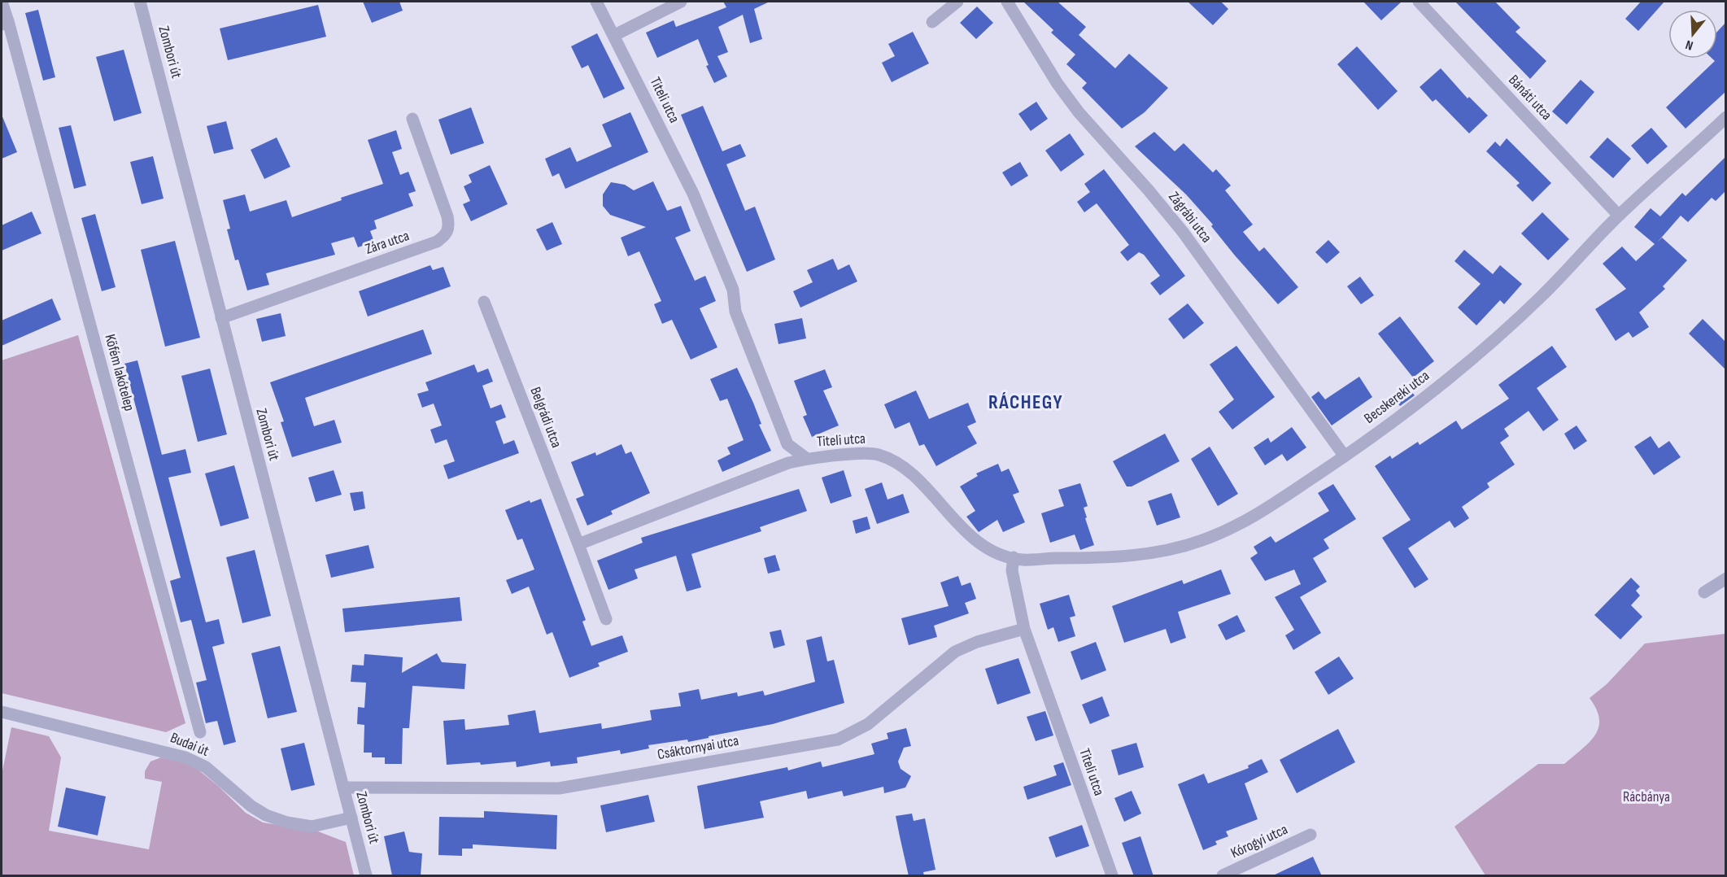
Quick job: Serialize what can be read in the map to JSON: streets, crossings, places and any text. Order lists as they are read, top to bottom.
{
  "streets": {
    "street": [
      "Zombori út",
      "Bánáti utca",
      "Titeli utca",
      "Zágrábi utca",
      "Zára utca",
      "Köfém lakótelep",
      "Becskereki utca",
      "Belgrádi utca",
      "Budai út",
      "Csáktornyai utca",
      "Kórogyi utca"
    ]
  },
  "crossings": [
    ["Zombori út", "Zára utca"],
    ["Zombori út", "Budai út"],
    ["Zombori út", "Csáktornyai utca"],
    ["Bánáti utca", "Becskereki utca"],
    ["Titeli utca", "Becskereki utca"],
    ["Titeli utca", "Csáktornyai utca"],
    ["Zágrábi utca", "Becskereki utca"]
  ],
  "districts": ["RÁCHEGY"],
  "parks": ["Rácbánya"],
  "north": "bottom"
}
